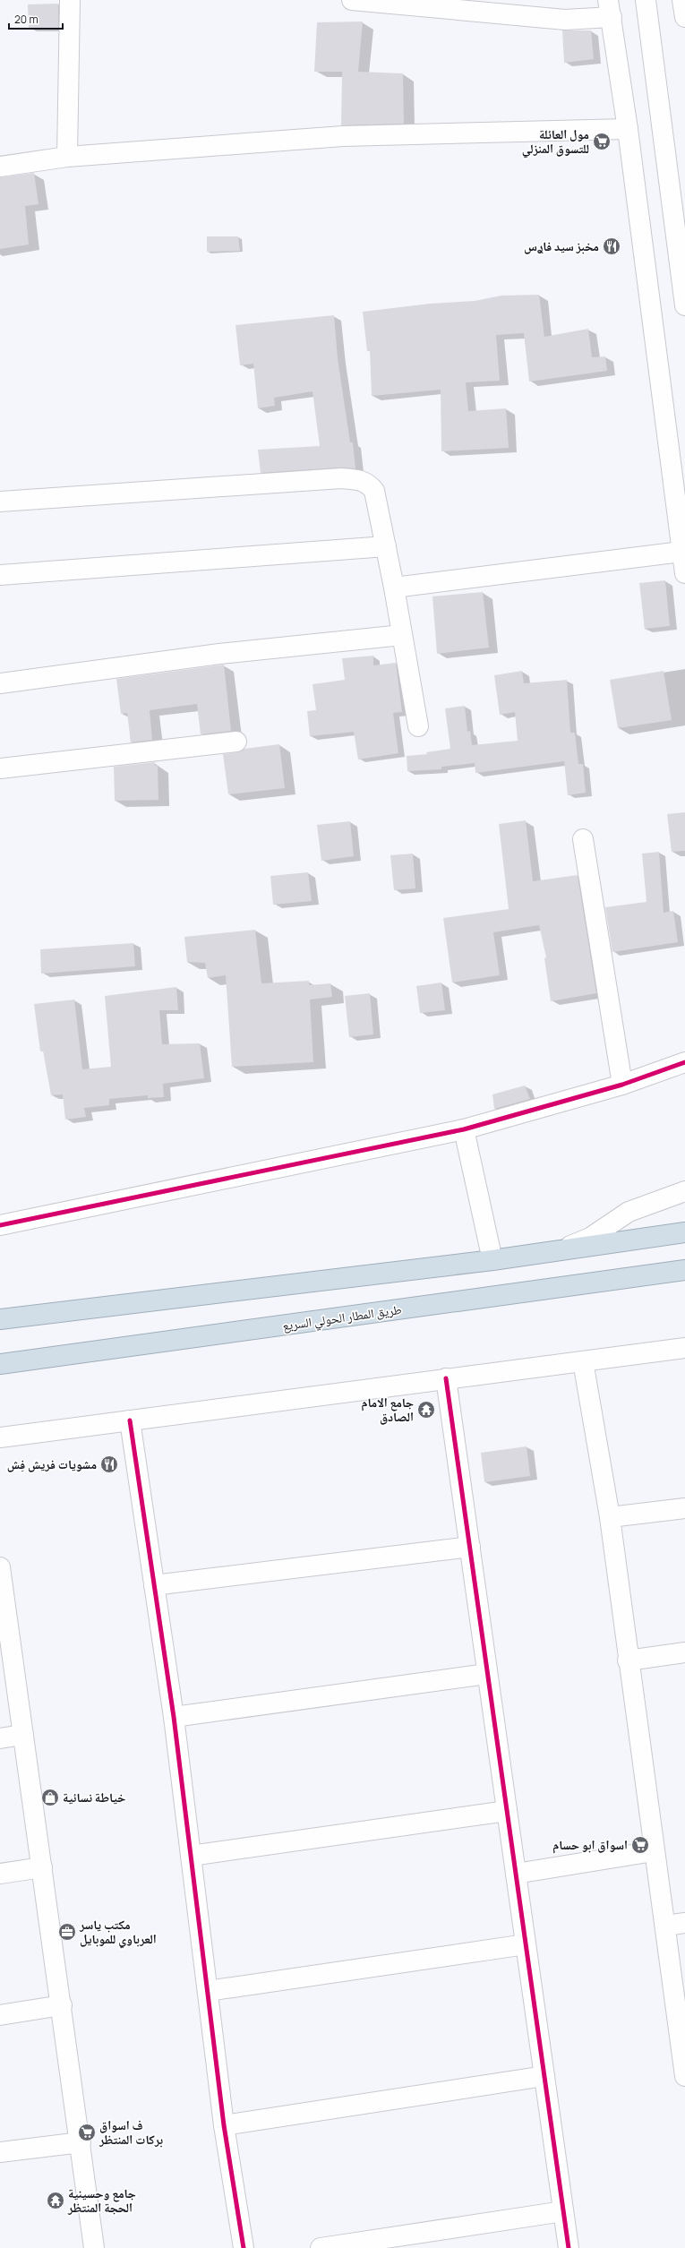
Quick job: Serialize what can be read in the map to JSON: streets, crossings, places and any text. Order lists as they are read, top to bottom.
{
  "streets": {
    "highway": ["طريق المطار الحولي السريع"]
  },
  "places": {
    "supermarket": ["مول العائلة للتسوق المنزلي", "اسواق ابو حسام", "ف اسواق بركات المنتظر"],
    "restaurant": ["مخبز سيد فاࢪس", "مشويات فريش فِش"],
    "temple": ["جامع الامام الصادق", "جامع وحسينية الحجة المنتظر"],
    "shop": ["خياطة نسائية"],
    "office": ["مكتب ياسر العرباوي للموبايل"]
  },
  "scale_bar": "20 m"
}
